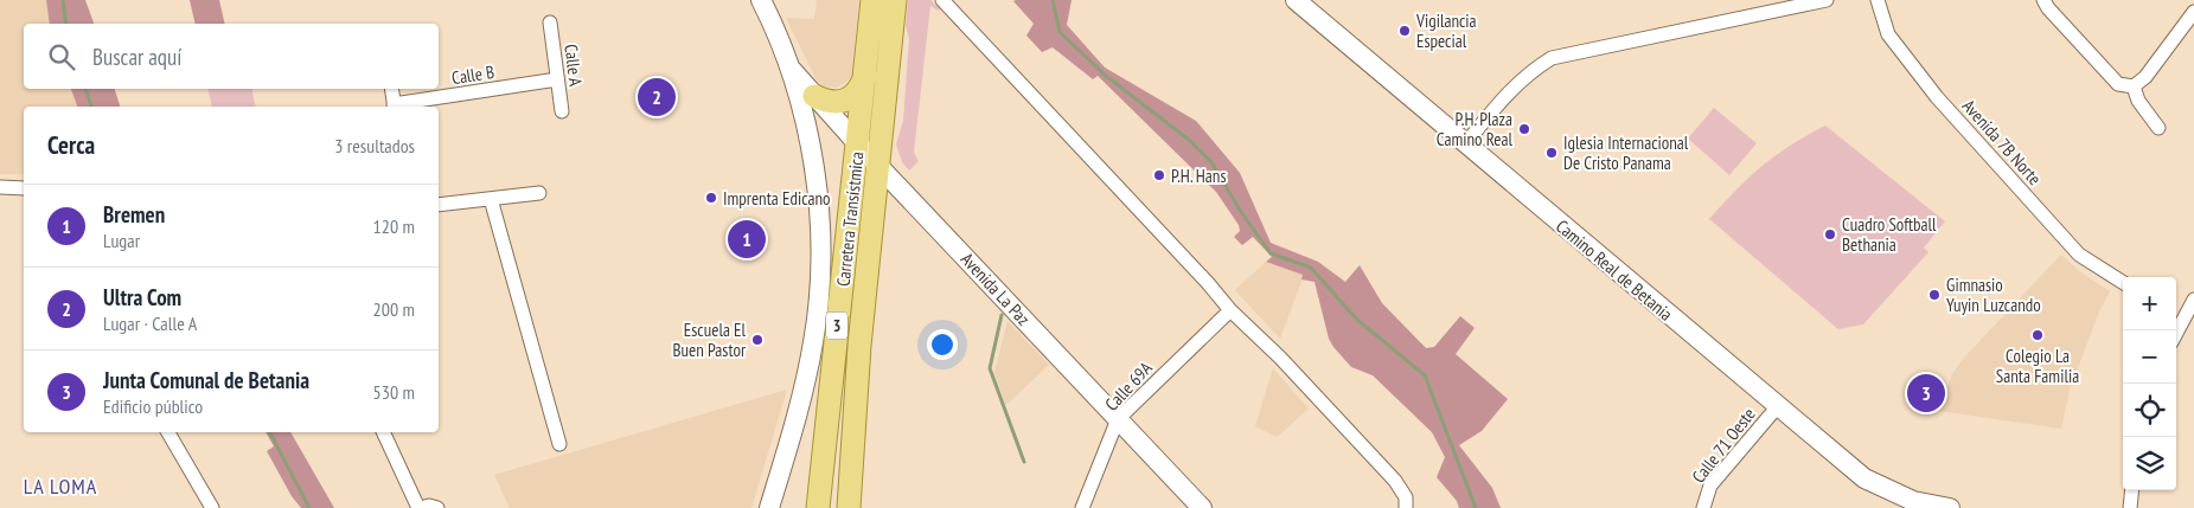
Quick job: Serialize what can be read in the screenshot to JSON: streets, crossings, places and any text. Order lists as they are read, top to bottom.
{
  "streets": {
    "main road": [
      "Carretera Transístmica",
      "Camino Real de Betania",
      "Avenida La Paz",
      "3"
    ],
    "street": [
      "Calle A",
      "Calle B",
      "Avenida 7B Norte",
      "Calle 69A",
      "Calle 71 Oeste"
    ]
  },
  "crossings": [
    ["Calle A", "Calle B"],
    ["Carretera Transístmica", "Avenida La Paz"],
    ["Camino Real de Betania", "Calle 71 Oeste"],
    ["Avenida La Paz", "Calle 69A"]
  ],
  "districts": ["LA LOMA"],
  "places": [
    "Vigilancia Especial",
    "P.H. Plaza Camino Real",
    "Iglesia Internacional De Cristo Panama",
    "P.H. Hans",
    "Imprenta Edicano",
    "Cuadro Softball Bethania",
    "Gimnasio Yuyin Luzcando",
    "Colegio La Santa Familia",
    "Escuela El Buen Pastor"
  ],
  "page": {
    "search": "Buscar aquí",
    "pins": ["2", "1", "3"],
    "heading": ["Cerca", "3 resultados"],
    "list": [
      {
        "mark": "1",
        "name": "Bremen",
        "note": "Lugar",
        "value": "120 m"
      },
      {
        "mark": "2",
        "name": "Ultra Com",
        "note": "Lugar · Calle A",
        "value": "200 m"
      },
      {
        "mark": "3",
        "name": "Junta Comunal de Betania",
        "note": "Edificio público",
        "value": "530 m"
      }
    ],
    "map_buttons": ["+", "−"]
  }
}
